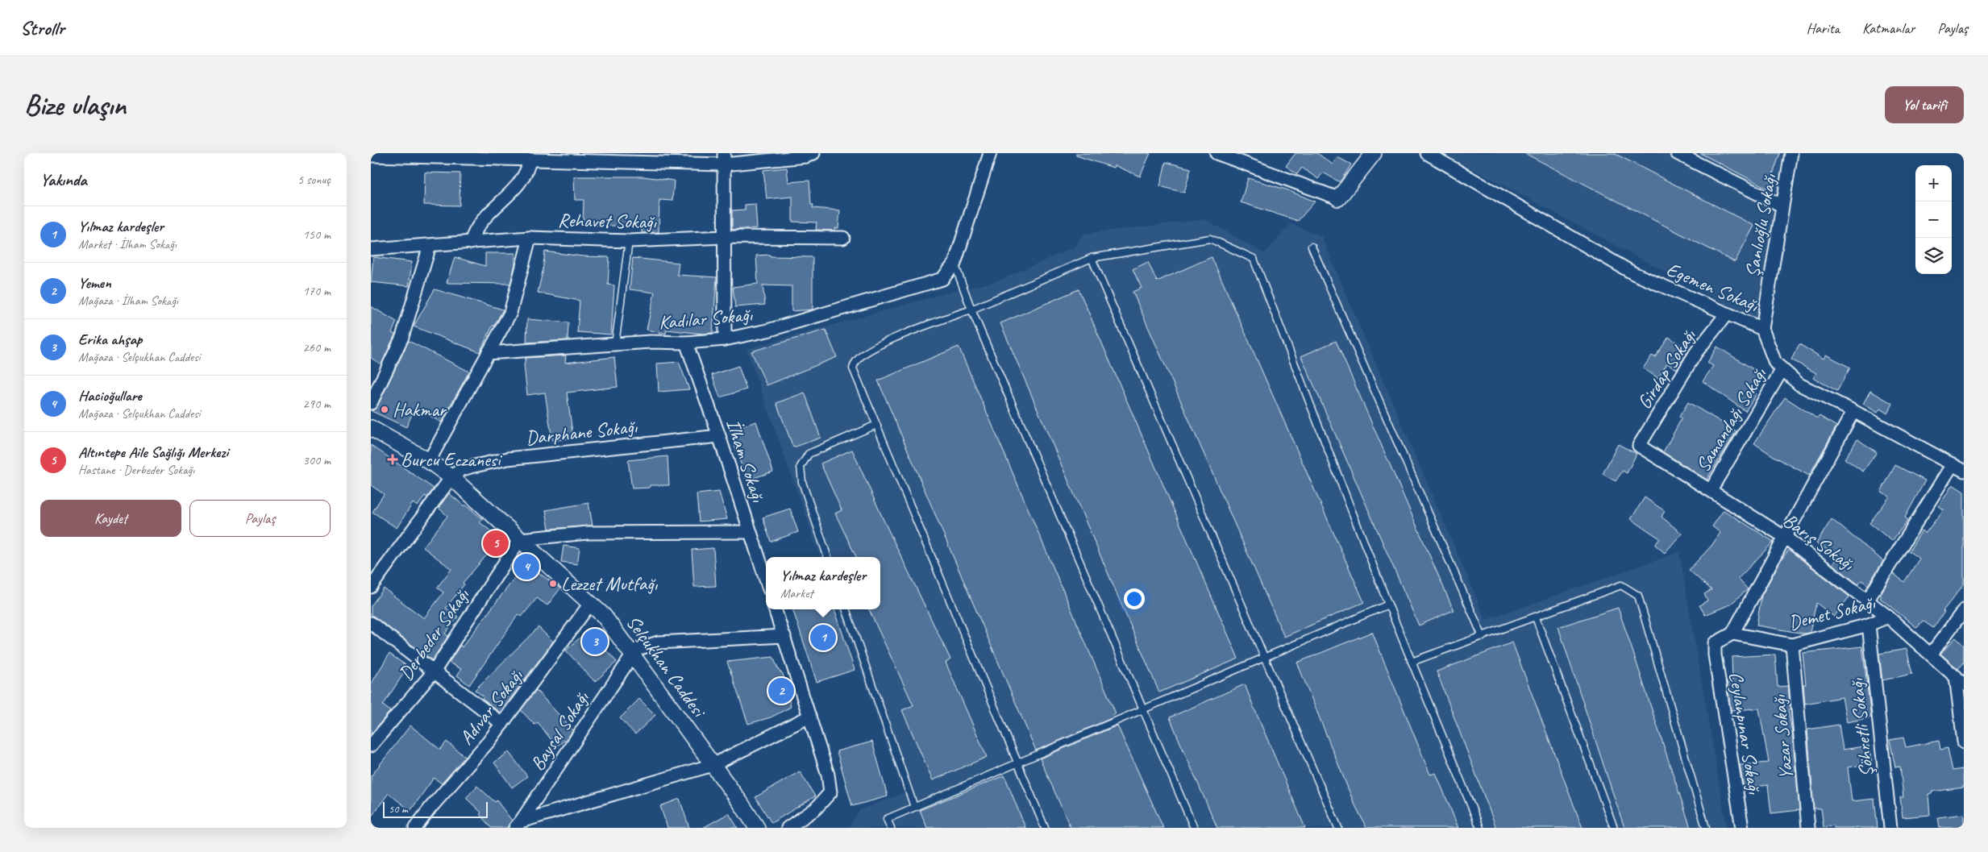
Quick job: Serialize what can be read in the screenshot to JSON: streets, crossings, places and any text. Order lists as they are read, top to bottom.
{
  "streets": {
    "street": [
      "Rehavet Sokağı",
      "Şanlıoğlu Sokağı",
      "Egemen Sokağı",
      "Kadılar Sokağı",
      "Girdap Sokağı",
      "Samandağı Sokağı",
      "Darphane Sokağı",
      "İlham Sokağı",
      "Barış Sokağı",
      "Demet Sokağı",
      "Derbeder Sokağı",
      "Selçukhan Caddesi",
      "Adıvar Sokağı",
      "Şöhretli Sokağı",
      "Baysal Sokağı",
      "Ceylanpınar Sokağı",
      "Yazar Sokağı"
    ]
  },
  "crossings": [
    ["Şanlıoğlu Sokağı", "Egemen Sokağı"],
    ["Egemen Sokağı", "Girdap Sokağı"],
    ["Egemen Sokağı", "Samandağı Sokağı"],
    ["Egemen Sokağı", "Demet Sokağı"],
    ["Kadılar Sokağı", "İlham Sokağı"],
    ["Girdap Sokağı", "Barış Sokağı"],
    ["Samandağı Sokağı", "Barış Sokağı"],
    ["Darphane Sokağı", "İlham Sokağı"],
    ["Darphane Sokağı", "Selçukhan Caddesi"],
    ["Barış Sokağı", "Demet Sokağı"],
    ["Demet Sokağı", "Şöhretli Sokağı"],
    ["Demet Sokağı", "Ceylanpınar Sokağı"],
    ["Demet Sokağı", "Yazar Sokağı"],
    ["Derbeder Sokağı", "Selçukhan Caddesi"],
    ["Selçukhan Caddesi", "Adıvar Sokağı"],
    ["Selçukhan Caddesi", "Baysal Sokağı"]
  ],
  "places": {
    "other": ["Hakmar", "Lezzet Mutfağı"],
    "health": ["Burcu Eczanesi"]
  },
  "scale_bar": "50 m",
  "page": {
    "header": "Strollr",
    "nav": ["Harita", "Katmanlar", "Paylaş"],
    "buttons": [
      "Yol tarifi",
      ["Kaydet", "Paylaş"]
    ],
    "title": "Bize ulaşın",
    "heading": ["Yakında", "5 sonuç"],
    "map_buttons": ["+", "−"],
    "list": [
      {
        "mark": "1",
        "name": "Yılmaz kardeşler",
        "note": "Market · İlham Sokağı",
        "value": "150 m"
      },
      {
        "mark": "2",
        "name": "Yemen",
        "note": "Mağaza · İlham Sokağı",
        "value": "170 m"
      },
      {
        "mark": "3",
        "name": "Erika ahşap",
        "note": "Mağaza · Selçukhan Caddesi",
        "value": "260 m"
      },
      {
        "mark": "4",
        "name": "Hacioğullare",
        "note": "Mağaza · Selçukhan Caddesi",
        "value": "290 m"
      },
      {
        "mark": "5",
        "name": "Altıntepe Aile Sağlığı Merkezi",
        "note": "Hastane · Derbeder Sokağı",
        "value": "300 m"
      }
    ],
    "pins": [
      "5",
      "4",
      "1",
      "3",
      "2"
    ],
    "popup": ["Yılmaz kardeşler", "Market"],
    "scale": "50 m"
  }
}
